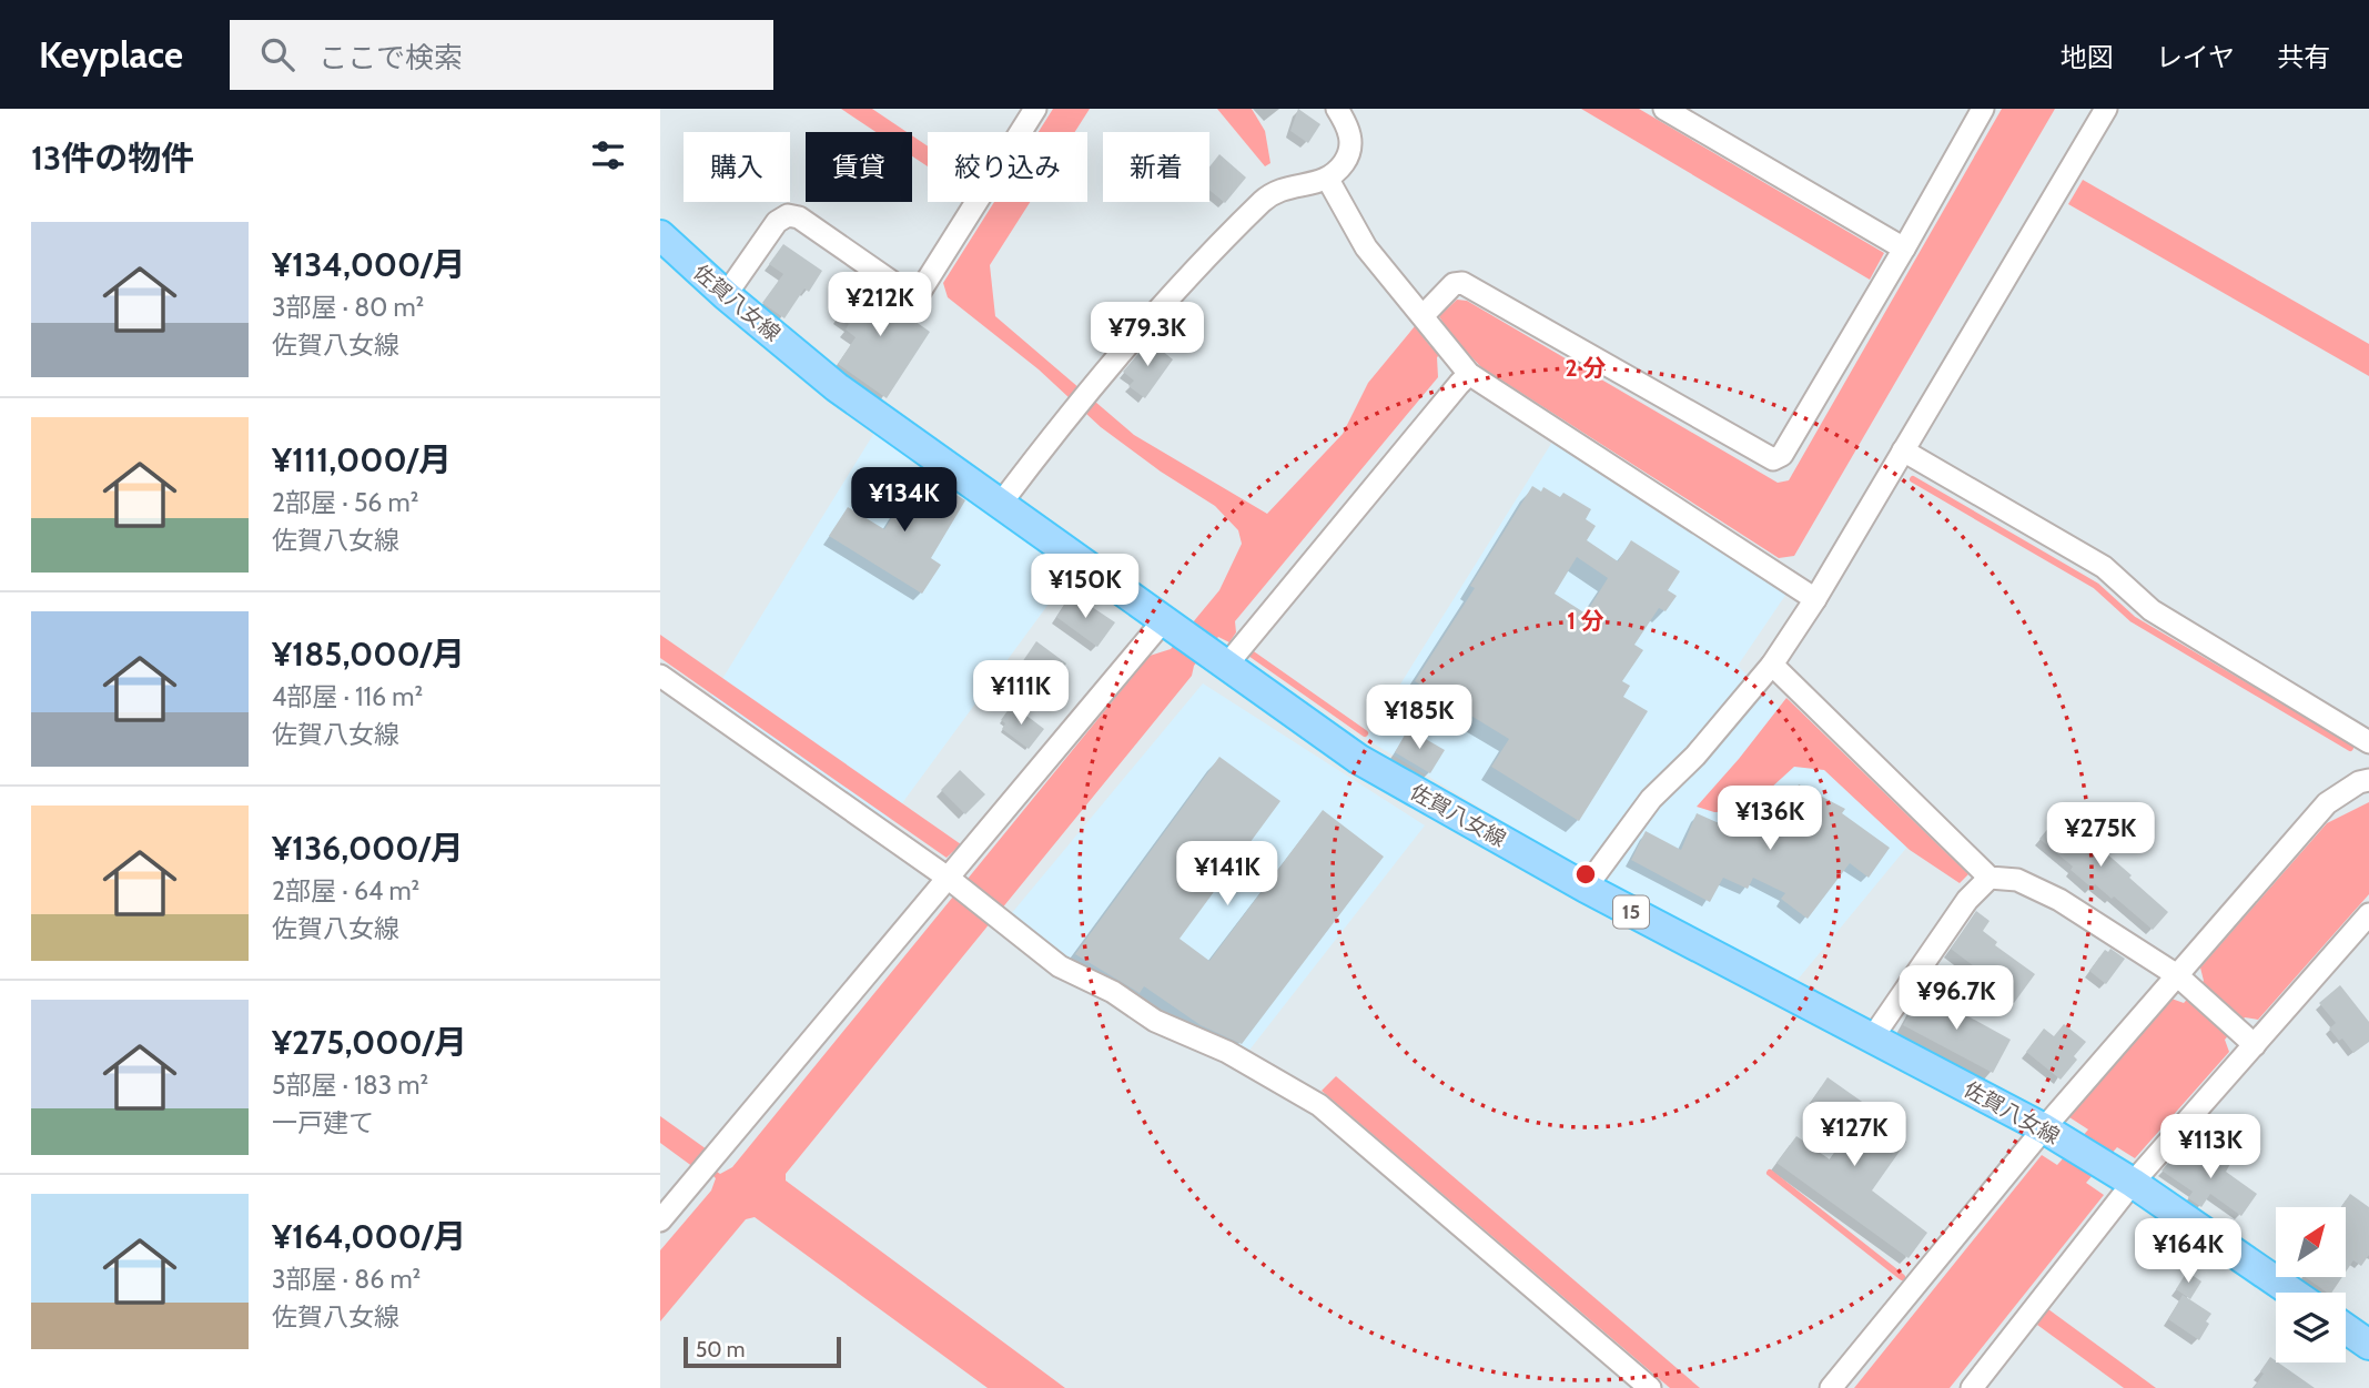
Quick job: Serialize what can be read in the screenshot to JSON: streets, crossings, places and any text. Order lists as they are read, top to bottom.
{
  "streets": {
    "main road": ["佐賀八女線", "15"]
  },
  "scale_bar": "50 m",
  "north": "top right",
  "page": {
    "header": "Keyplace",
    "search": "ここで検索",
    "nav": ["地図", "レイヤ", "共有"],
    "heading": "13件の物件",
    "chip": [
      "購入",
      "賃貸",
      "絞り込み",
      "新着"
    ],
    "list": [
      {
        "name": "¥134,000/月",
        "note": "3部屋 · 80 m² · 佐賀八女線"
      },
      {
        "name": "¥111,000/月",
        "note": "2部屋 · 56 m² · 佐賀八女線"
      },
      {
        "name": "¥185,000/月",
        "note": "4部屋 · 116 m² · 佐賀八女線"
      },
      {
        "name": "¥136,000/月",
        "note": "2部屋 · 64 m² · 佐賀八女線"
      },
      {
        "name": "¥275,000/月",
        "note": "5部屋 · 183 m² · 一戸建て"
      },
      {
        "name": "¥164,000/月",
        "note": "3部屋 · 86 m² · 佐賀八女線"
      }
    ],
    "price": [
      "¥212K",
      "¥79.3K",
      "¥134K",
      "¥150K",
      "¥111K",
      "¥185K",
      "¥136K",
      "¥275K",
      "¥141K",
      "¥96.7K",
      "¥127K",
      "¥113K",
      "¥164K"
    ],
    "scale": "50 m"
  },
  "rings": ["2 分", "1 分"]
}
